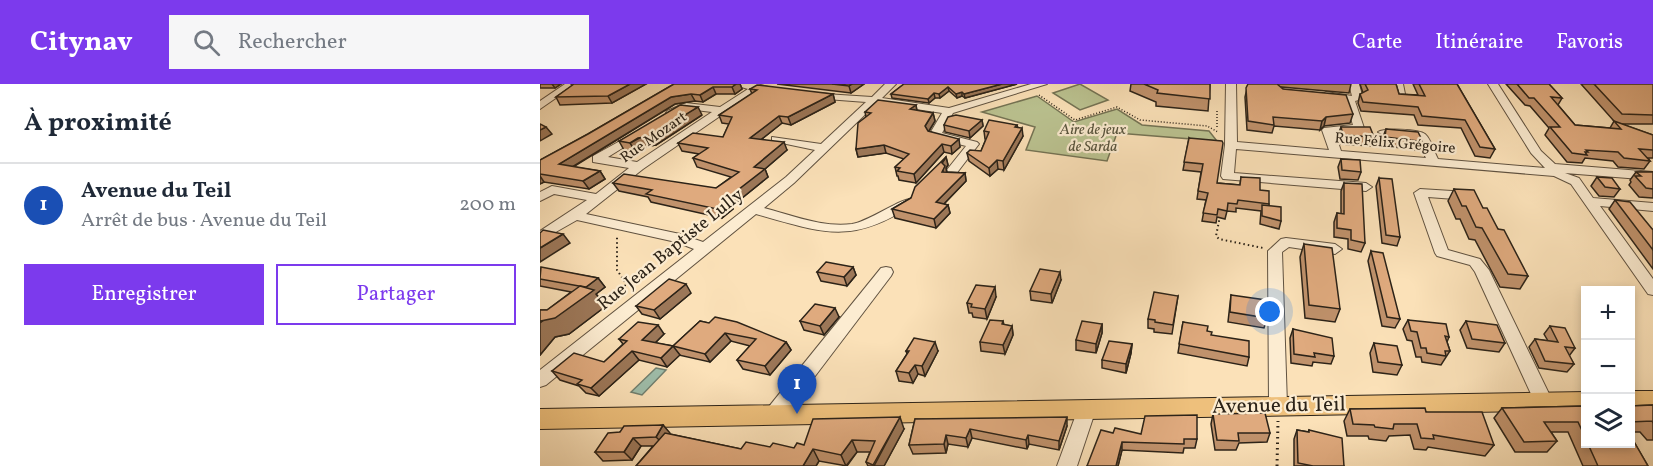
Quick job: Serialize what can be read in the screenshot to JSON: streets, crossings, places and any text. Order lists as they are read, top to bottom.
{
  "streets": {
    "main road": ["Avenue du Teil"],
    "street": ["Rue Mozart", "Rue Félix Grégoire", "Rue Jean Baptiste Lully"]
  },
  "parks": ["Aire de jeux de Sarda"],
  "page": {
    "header": "Citynav",
    "search": "Rechercher",
    "nav": ["Carte", "Itinéraire", "Favoris"],
    "heading": "À proximité",
    "list": [
      {
        "mark": "1",
        "name": "Avenue du Teil",
        "note": "Arrêt de bus · Avenue du Teil",
        "value": "200 m"
      }
    ],
    "buttons": ["Enregistrer", "Partager"],
    "map_buttons": ["+", "−"],
    "pins": "1"
  }
}
